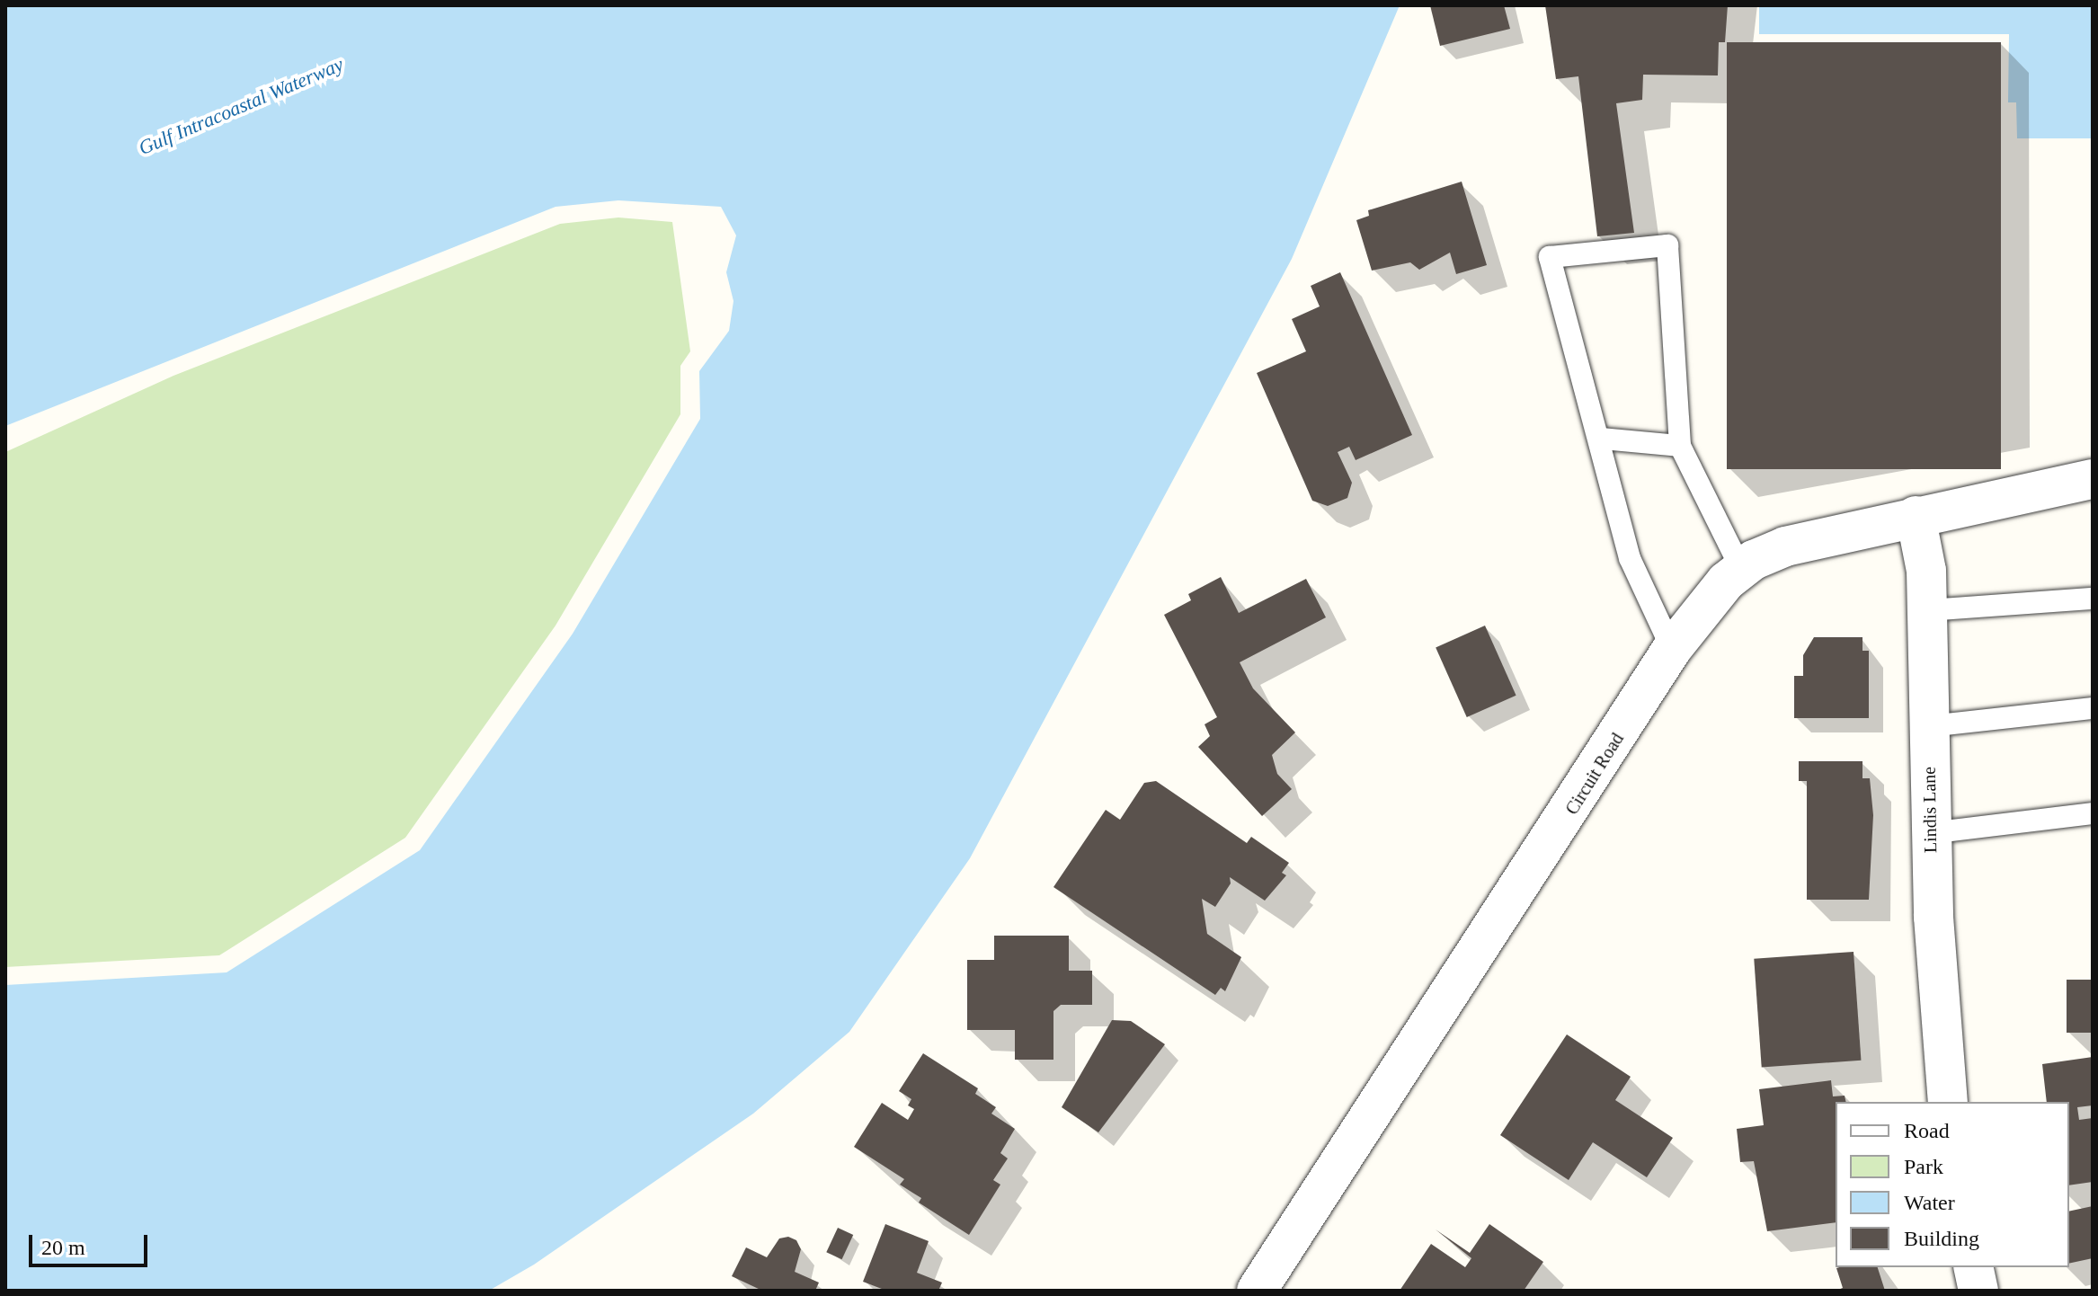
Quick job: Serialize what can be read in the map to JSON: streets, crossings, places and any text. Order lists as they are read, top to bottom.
{
  "streets": {
    "street": ["Circuit Road", "Lindis Lane"]
  },
  "crossings": [
    ["Circuit Road", "Lindis Lane"]
  ],
  "water": ["Gulf Intracoastal Waterway"],
  "legend": [
    "Road",
    "Park",
    "Water",
    "Building"
  ],
  "scale_bar": "20 m"
}
